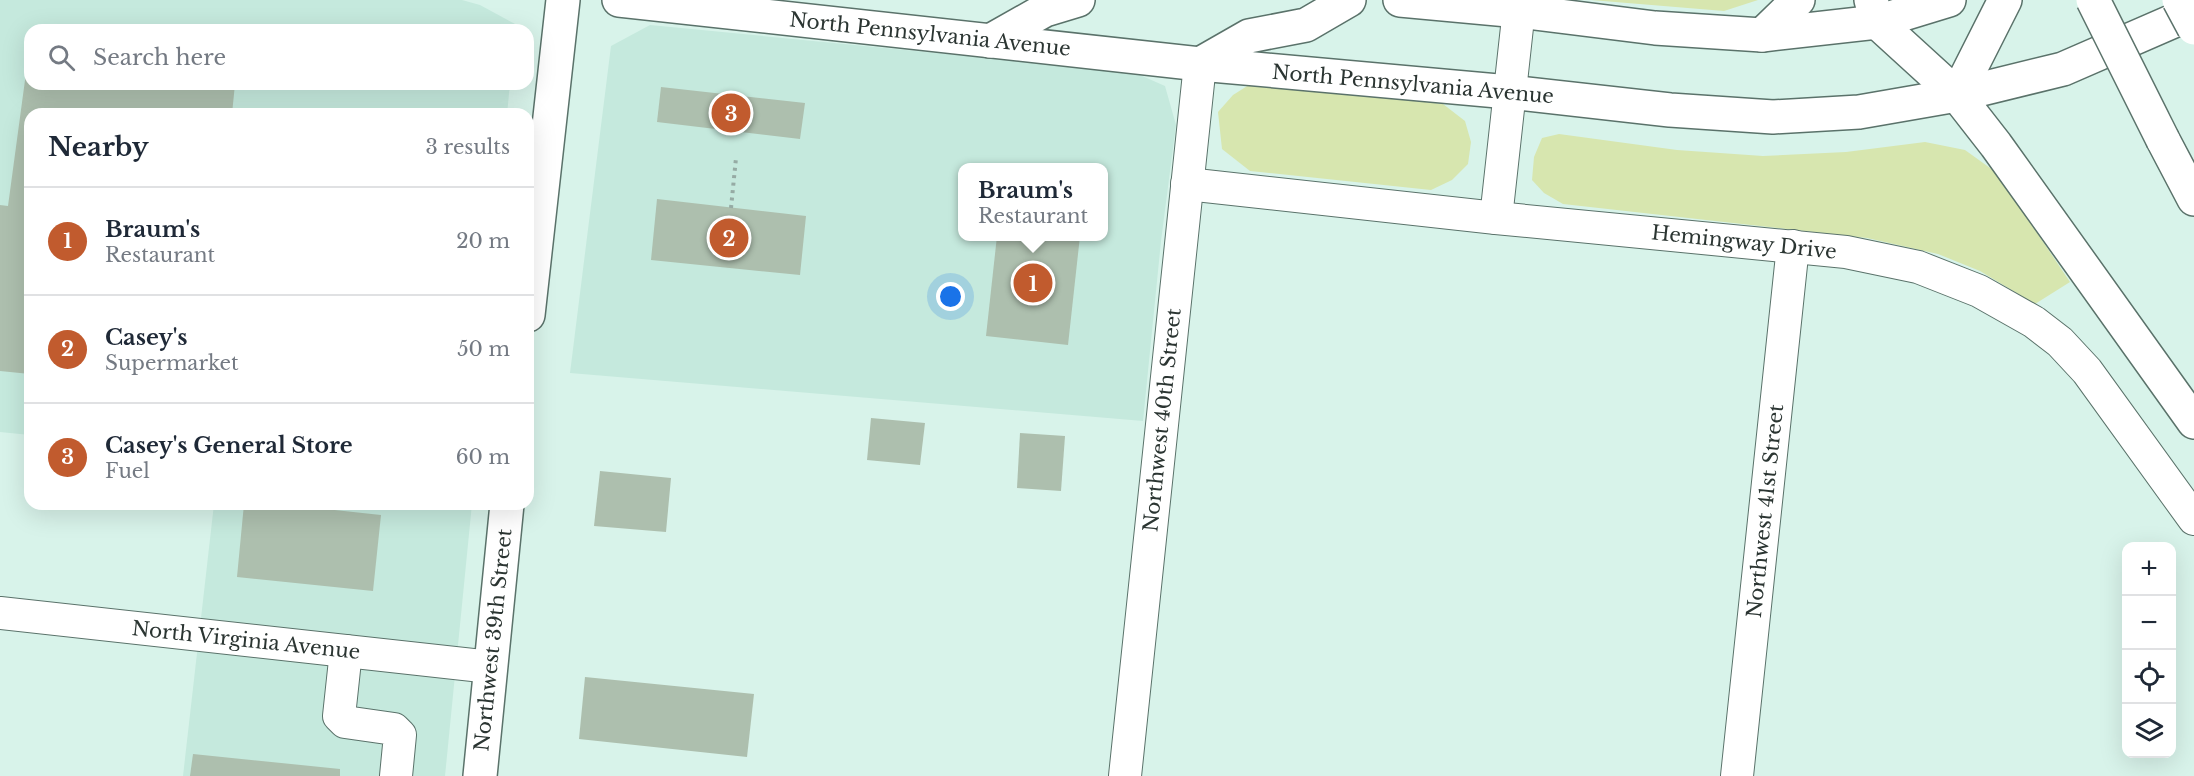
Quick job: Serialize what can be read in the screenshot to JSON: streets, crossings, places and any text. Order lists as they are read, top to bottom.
{
  "streets": {
    "main road": ["North Pennsylvania Avenue", "Northwest 39th Street"],
    "street": [
      "Hemingway Drive",
      "Northwest 40th Street",
      "Northwest 41st Street",
      "North Virginia Avenue"
    ]
  },
  "crossings": [
    ["North Pennsylvania Avenue", "Northwest 40th Street"],
    ["Hemingway Drive", "Northwest 40th Street"],
    ["Hemingway Drive", "Northwest 41st Street"],
    ["North Virginia Avenue", "Northwest 39th Street"]
  ],
  "page": {
    "search": "Search here",
    "pins": ["3", "2", "1"],
    "heading": ["Nearby", "3 results"],
    "popup": ["Braum's", "Restaurant"],
    "list": [
      {
        "mark": "1",
        "name": "Braum's",
        "note": "Restaurant",
        "value": "20 m"
      },
      {
        "mark": "2",
        "name": "Casey's",
        "note": "Supermarket",
        "value": "50 m"
      },
      {
        "mark": "3",
        "name": "Casey's General Store",
        "note": "Fuel",
        "value": "60 m"
      }
    ],
    "map_buttons": ["+", "−"]
  }
}
